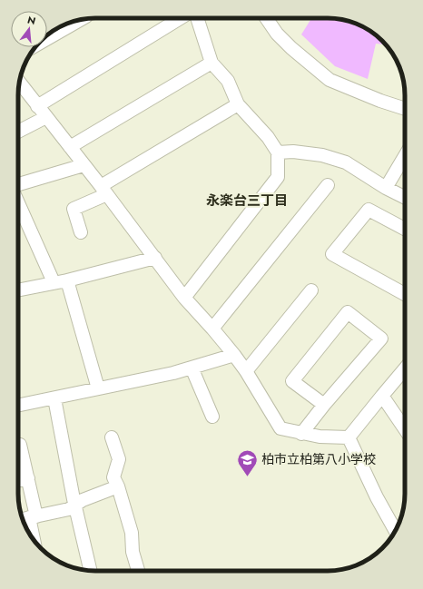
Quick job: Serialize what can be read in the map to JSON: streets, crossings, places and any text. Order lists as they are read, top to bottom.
{
  "districts": ["永楽台三丁目"],
  "places": {
    "school or university": ["柏市立柏第八小学校"]
  },
  "north": "top"
}
